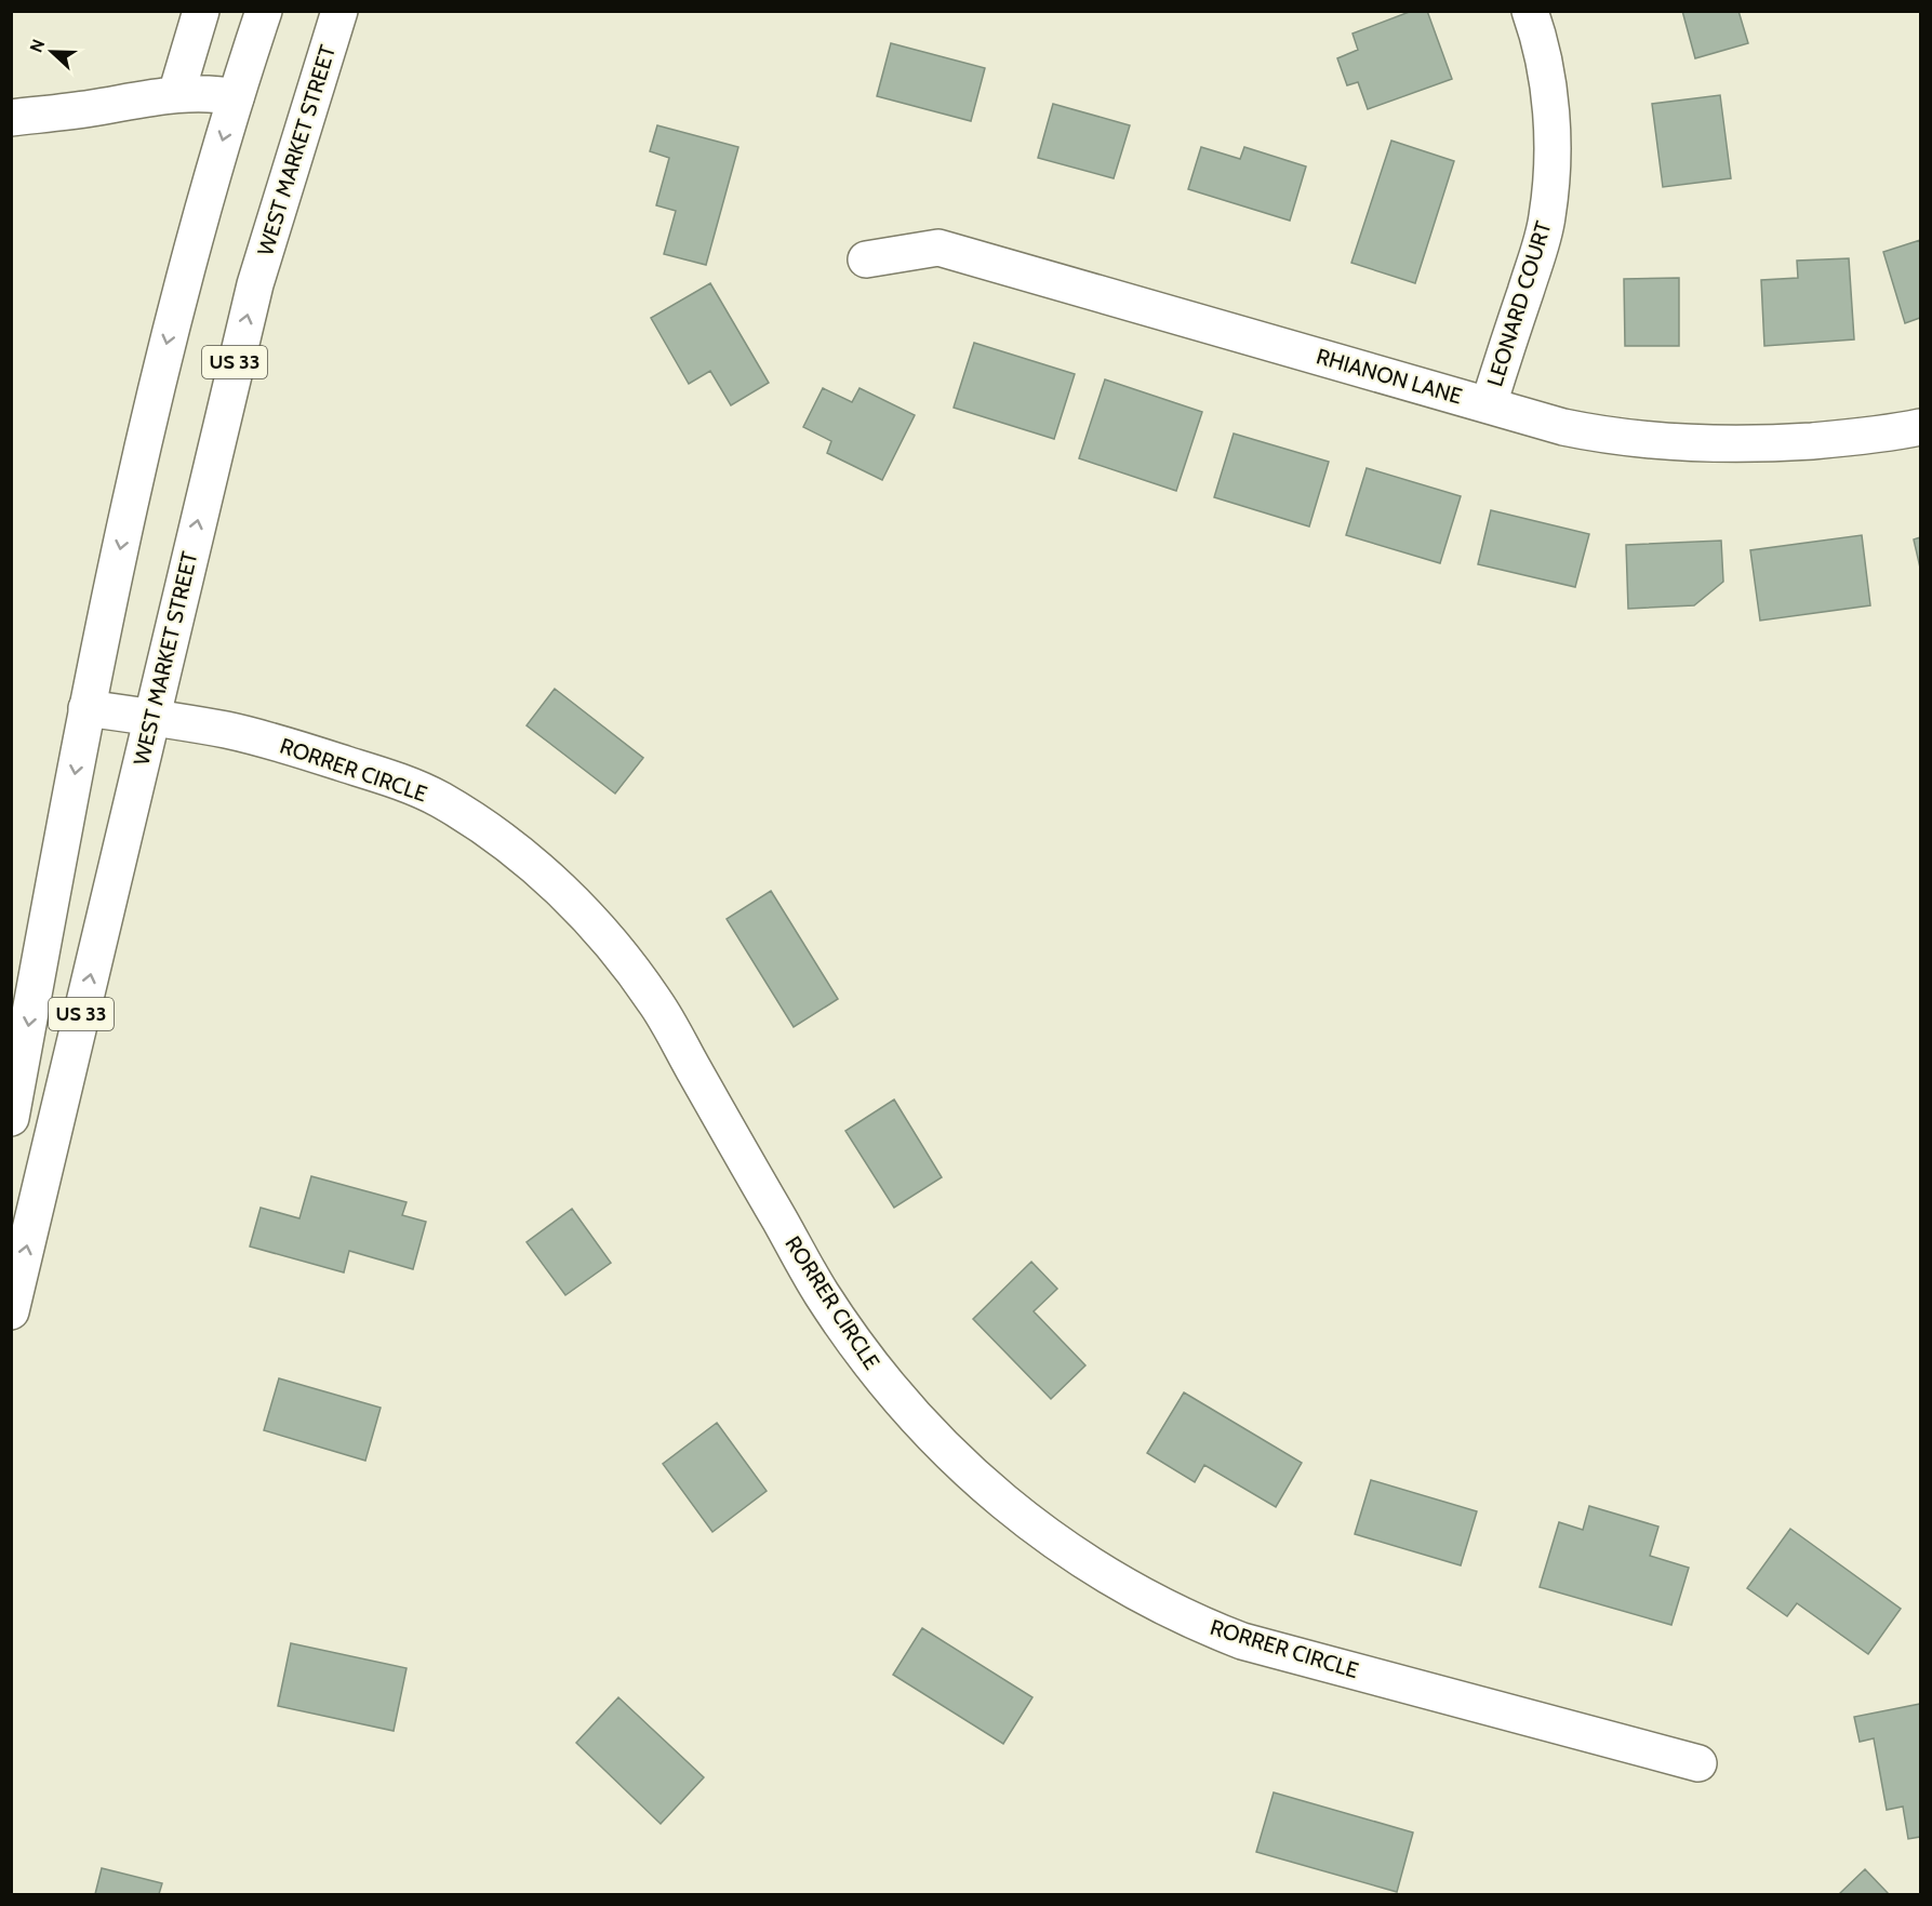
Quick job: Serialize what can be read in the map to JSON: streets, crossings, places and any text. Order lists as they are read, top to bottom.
{
  "streets": {
    "street": [
      "WEST MARKET STREET",
      "LEONARD COURT",
      "US 33",
      "RHIANON LANE",
      "RORRER CIRCLE"
    ]
  },
  "crossings": [
    ["WEST MARKET STREET", "RORRER CIRCLE"],
    ["LEONARD COURT", "RHIANON LANE"],
    ["US 33", "RORRER CIRCLE"]
  ],
  "north": "left"
}
